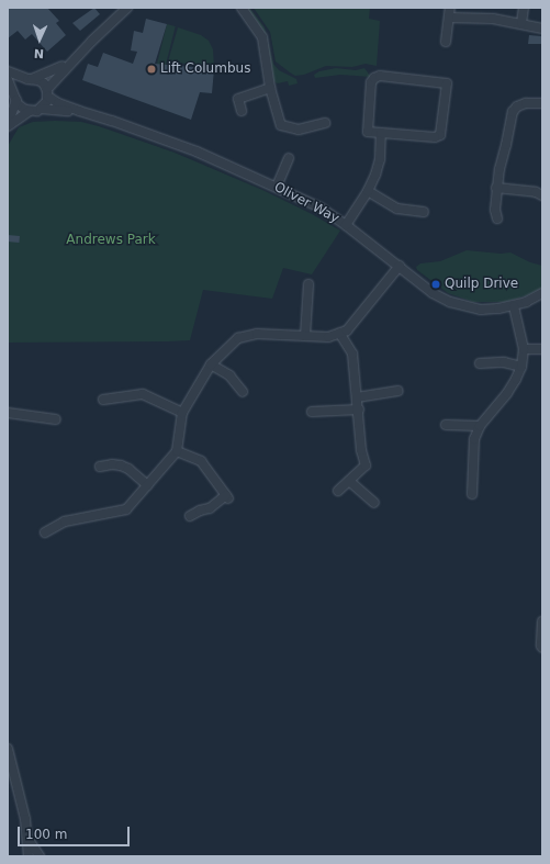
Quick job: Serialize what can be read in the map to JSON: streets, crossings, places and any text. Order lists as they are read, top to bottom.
{
  "streets": {
    "street": ["Oliver Way"]
  },
  "parks": ["Andrews Park"],
  "places": ["Lift Columbus", "Quilp Drive"],
  "scale_bar": "100 m",
  "north": "bottom"
}
